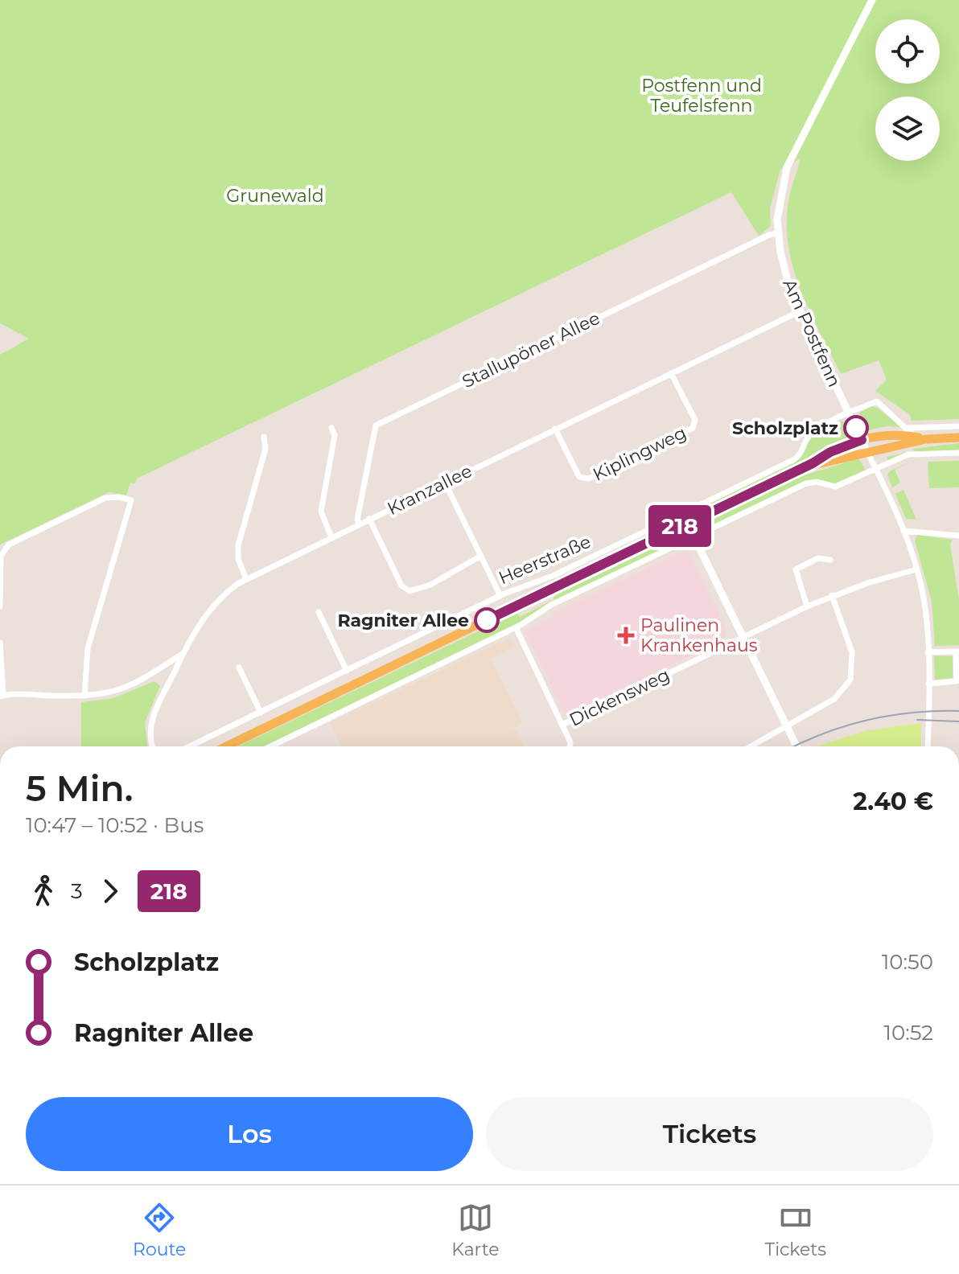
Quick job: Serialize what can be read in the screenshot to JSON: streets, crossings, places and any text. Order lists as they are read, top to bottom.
{
  "streets": {
    "main road": ["Heerstraße"],
    "street": [
      "Am Postfenn",
      "Stallupöner Allee",
      "Kiplingweg",
      "Kranzallee",
      "Dickensweg"
    ]
  },
  "crossings": [
    ["Am Postfenn", "Stallupöner Allee"],
    ["Am Postfenn", "Kranzallee"],
    ["Am Postfenn", "Heerstraße"],
    ["Stallupöner Allee", "Kranzallee"],
    ["Kiplingweg", "Kranzallee"]
  ],
  "parks": ["Postfenn und Teufelsfenn", "Grunewald"],
  "places": {
    "other": ["Scholzplatz", "Ragniter Allee"],
    "health": ["Paulinen Krankenhaus"]
  },
  "lines": ["bus line 218"],
  "page": {
    "on_map": "218",
    "heading": ["5 Min.", "10:47 – 10:52 · Bus", "2.40 €"],
    "legs": ["3", "218"],
    "list": [
      {
        "name": "Scholzplatz",
        "value": "10:50"
      },
      {
        "name": "Ragniter Allee",
        "value": "10:52"
      }
    ],
    "buttons": ["Los", "Tickets"],
    "tabs": ["Route", "Karte", "Tickets"]
  }
}
